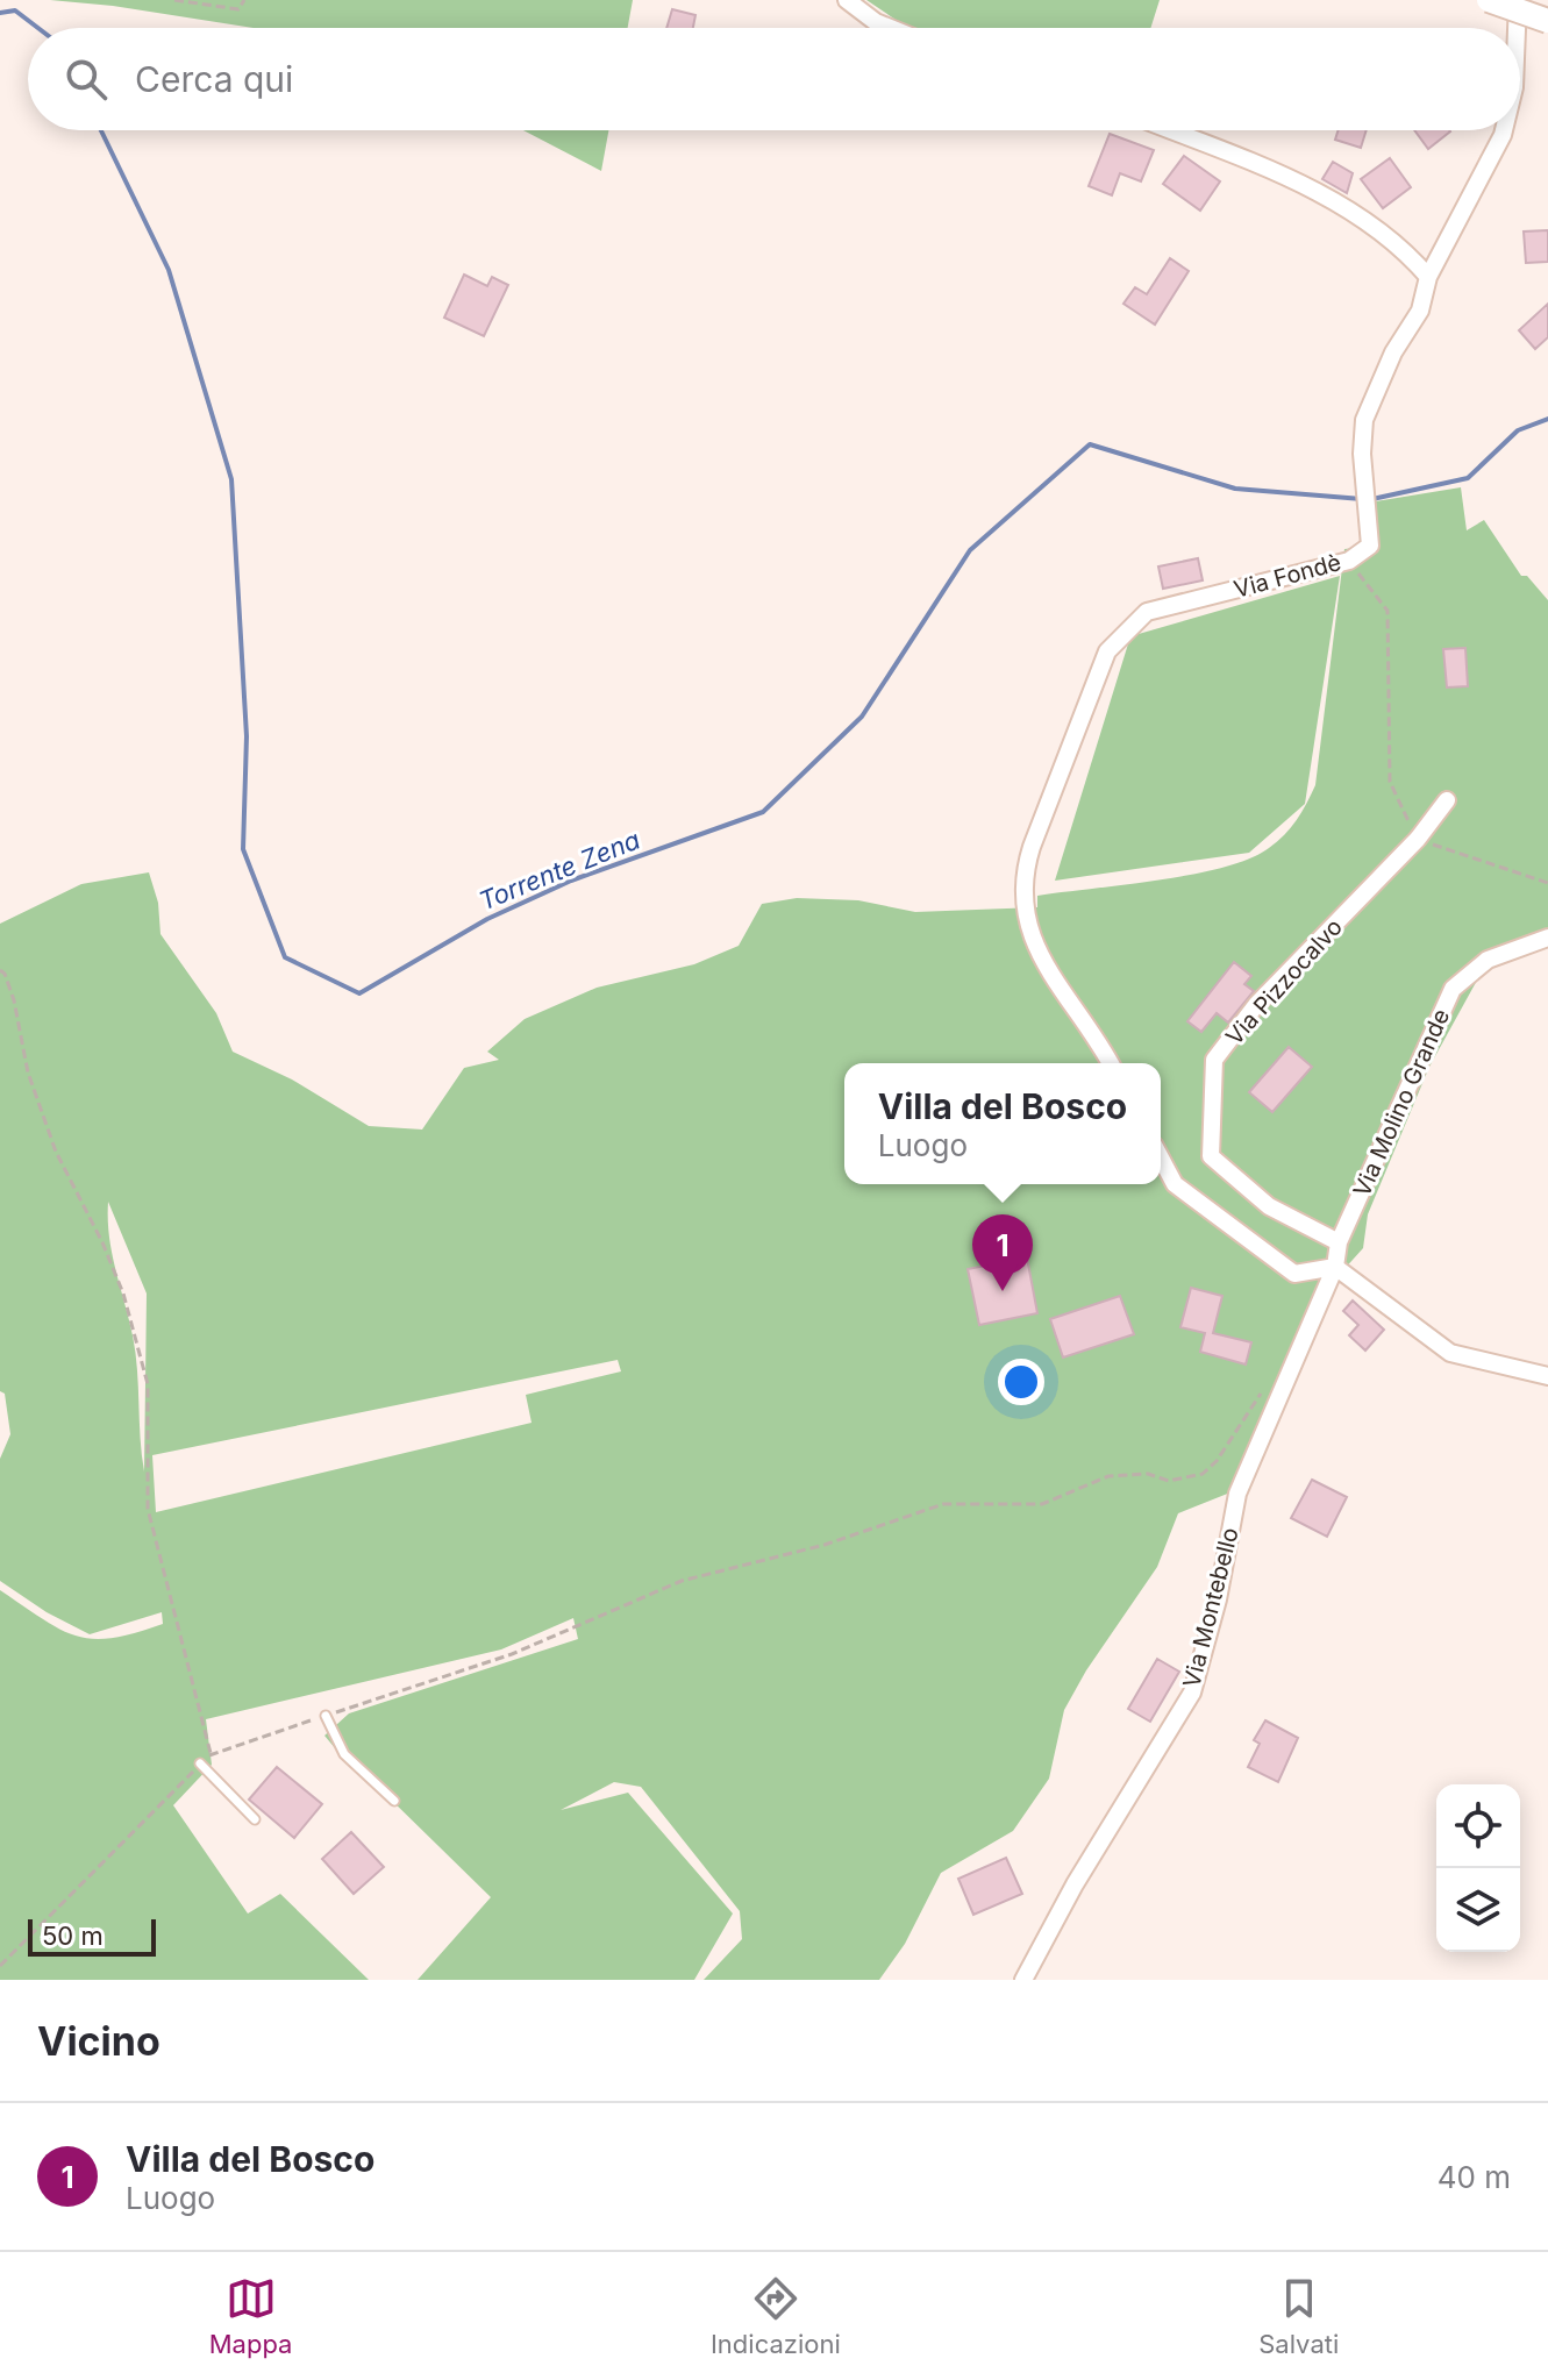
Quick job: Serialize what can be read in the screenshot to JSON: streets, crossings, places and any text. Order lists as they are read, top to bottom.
{
  "streets": {
    "street": [
      "Via Fondè",
      "Via Pizzocalvo",
      "Via Molino Grande",
      "Via Montebello"
    ]
  },
  "crossings": [
    ["Via Pizzocalvo", "Via Molino Grande"],
    ["Via Molino Grande", "Via Montebello"]
  ],
  "water": ["Torrente Zena"],
  "scale_bar": "50 m",
  "page": {
    "search": "Cerca qui",
    "popup": ["Villa del Bosco", "Luogo"],
    "pins": "1",
    "scale": "50 m",
    "heading": "Vicino",
    "list": [
      {
        "mark": "1",
        "name": "Villa del Bosco",
        "note": "Luogo",
        "value": "40 m"
      }
    ],
    "nav": ["Mappa", "Indicazioni", "Salvati"]
  }
}
